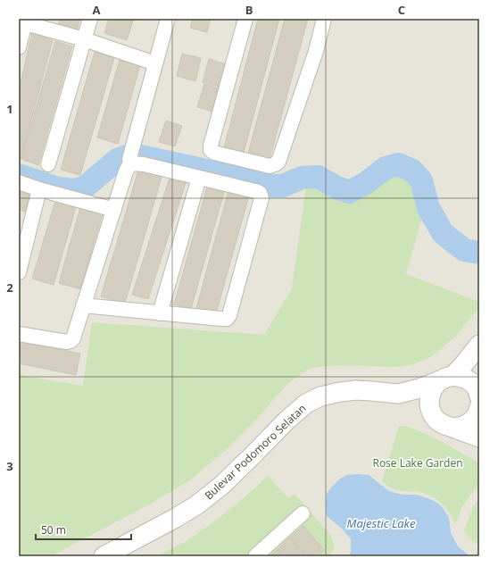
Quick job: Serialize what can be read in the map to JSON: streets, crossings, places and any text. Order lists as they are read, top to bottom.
{
  "streets": {
    "street": ["Bulevar Podomoro Selatan"]
  },
  "water": ["Majestic Lake"],
  "parks": ["Rose Lake Garden"],
  "scale_bar": "50 m",
  "grid": {
    "columns": ["A", "B", "C"],
    "rows": ["1", "2", "3"]
  }
}
